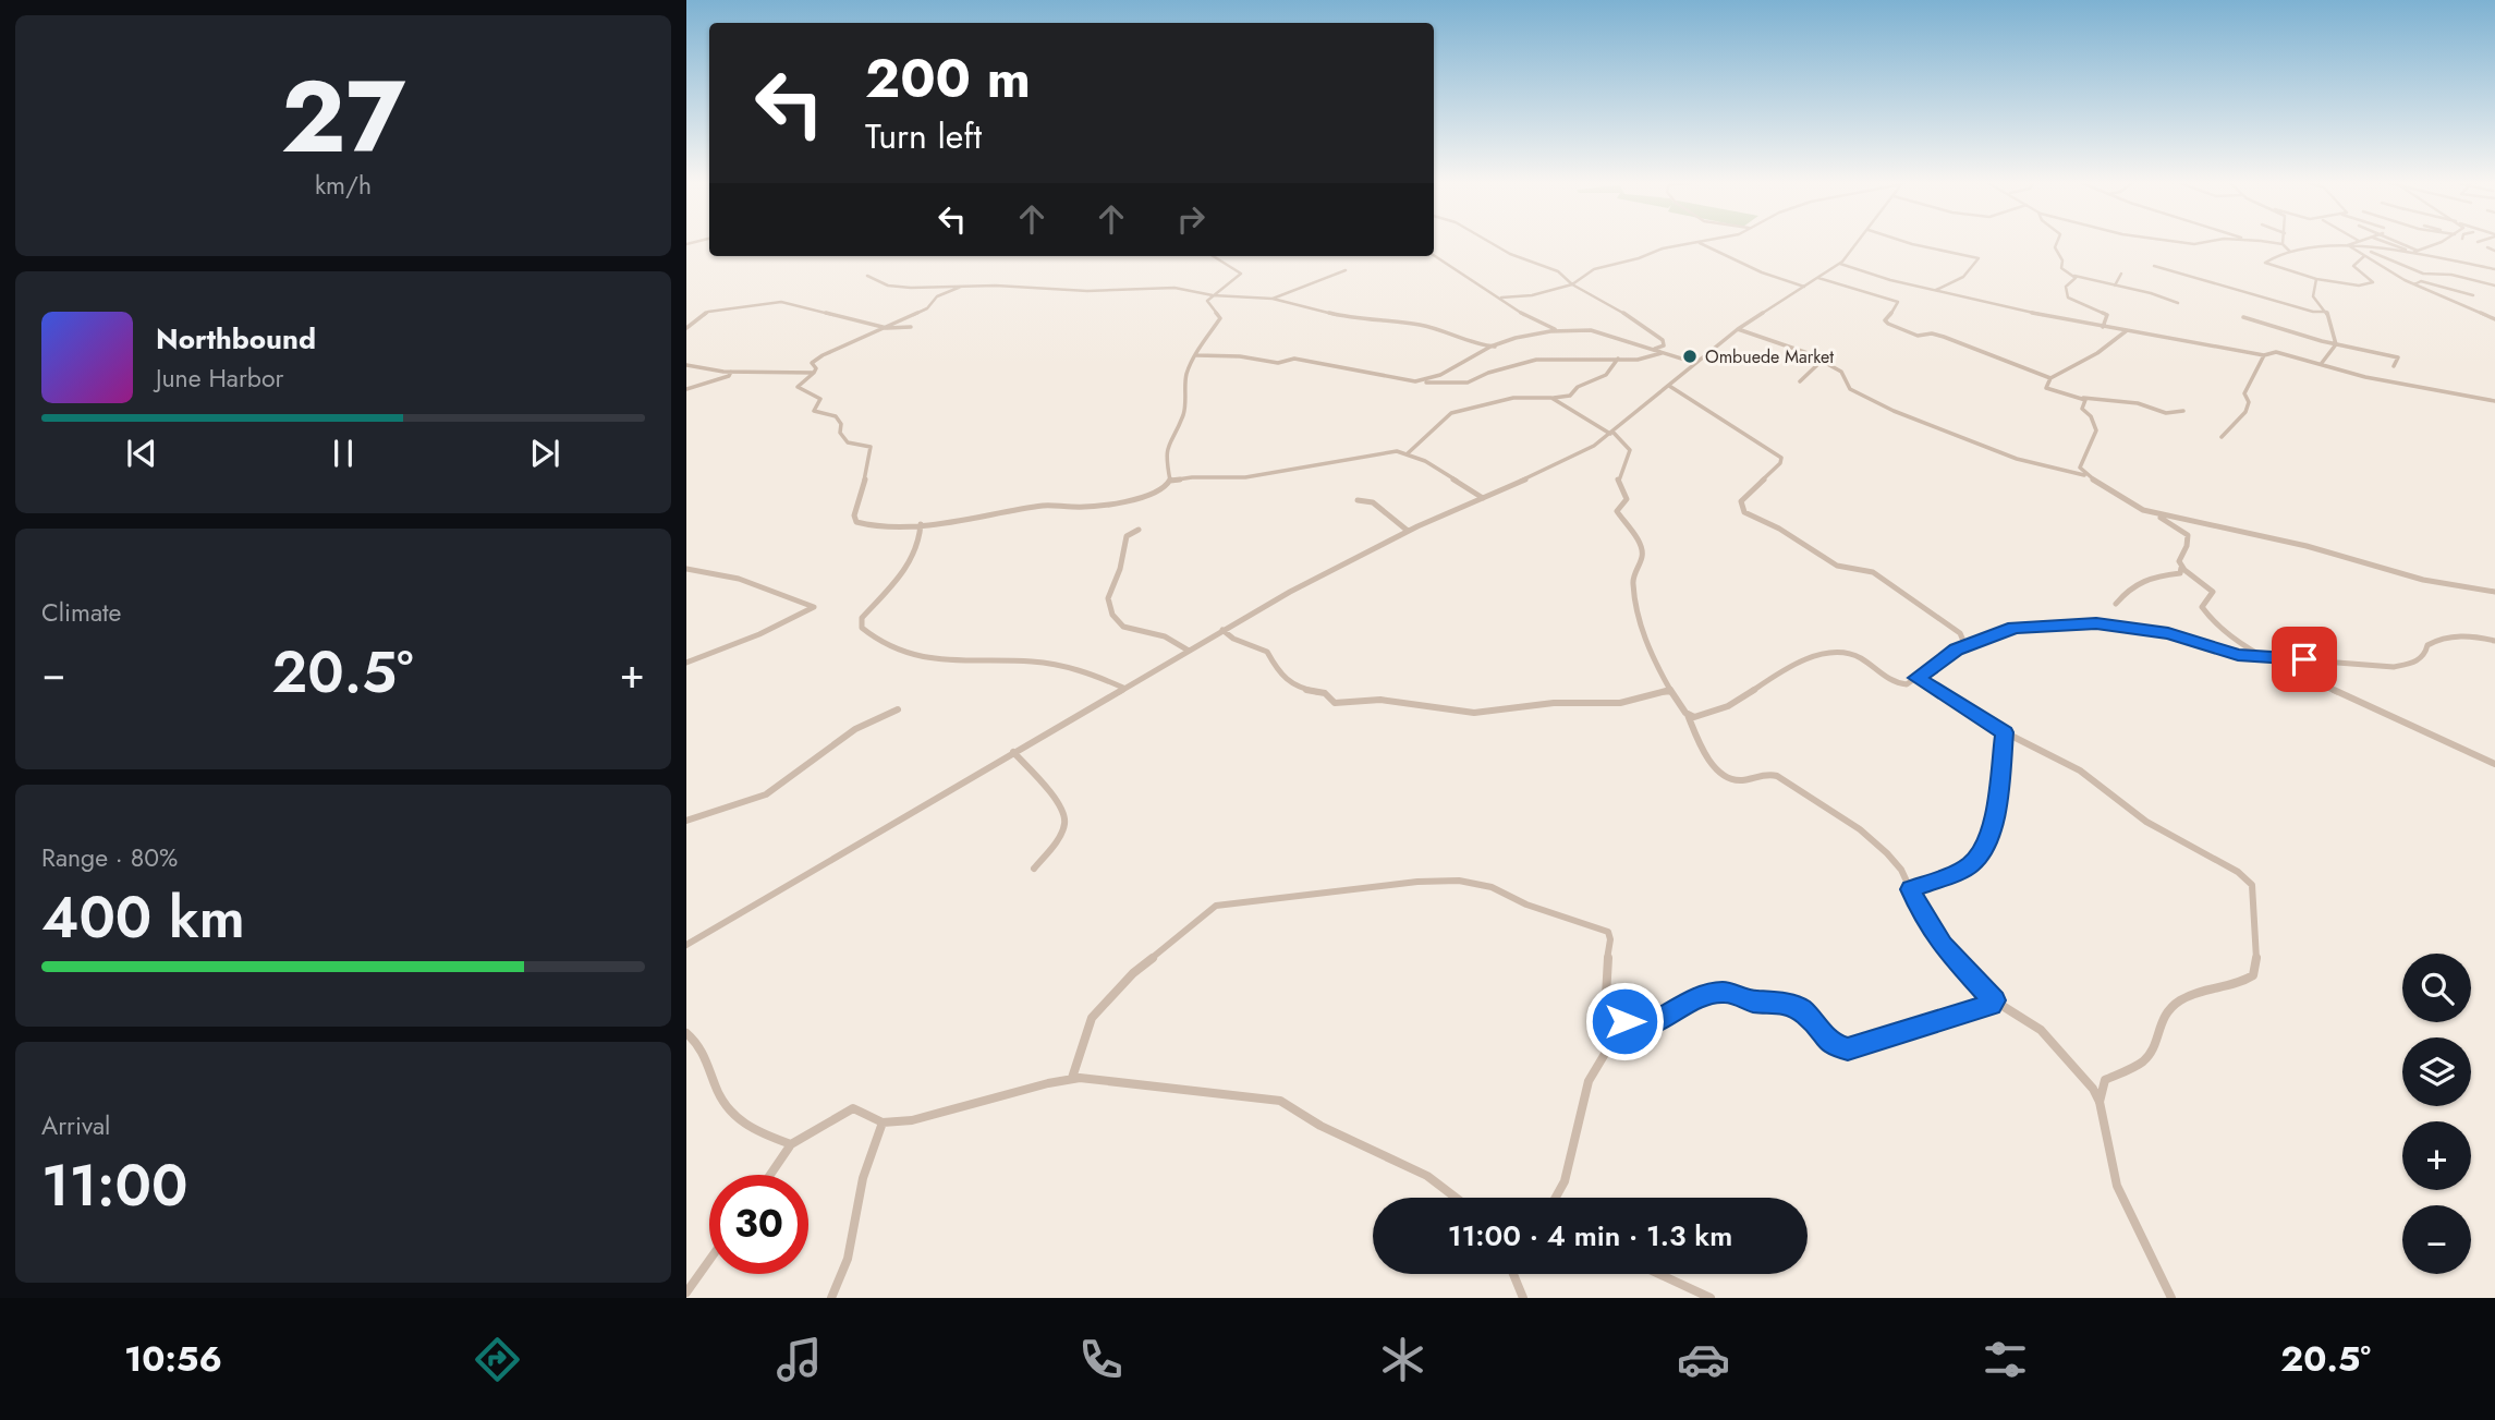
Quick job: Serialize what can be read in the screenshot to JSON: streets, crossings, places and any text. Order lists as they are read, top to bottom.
{
  "places": ["Ombuede Market"],
  "page": {
    "tile": [
      ["27", "km/h"],
      "Climate",
      ["Range · 80%", "400 km"],
      ["Arrival", "11:00"]
    ],
    "turn": ["200 m", "Turn left"],
    "song": ["Northbound", "June Harbor"],
    "heat": ["−", "20.5°", "+"],
    "map_buttons": ["+", "−"],
    "limit": "30",
    "trip": "11:00 · 4 min · 1.3 km",
    "tabs": ["10:56", "20.5°"]
  }
}
